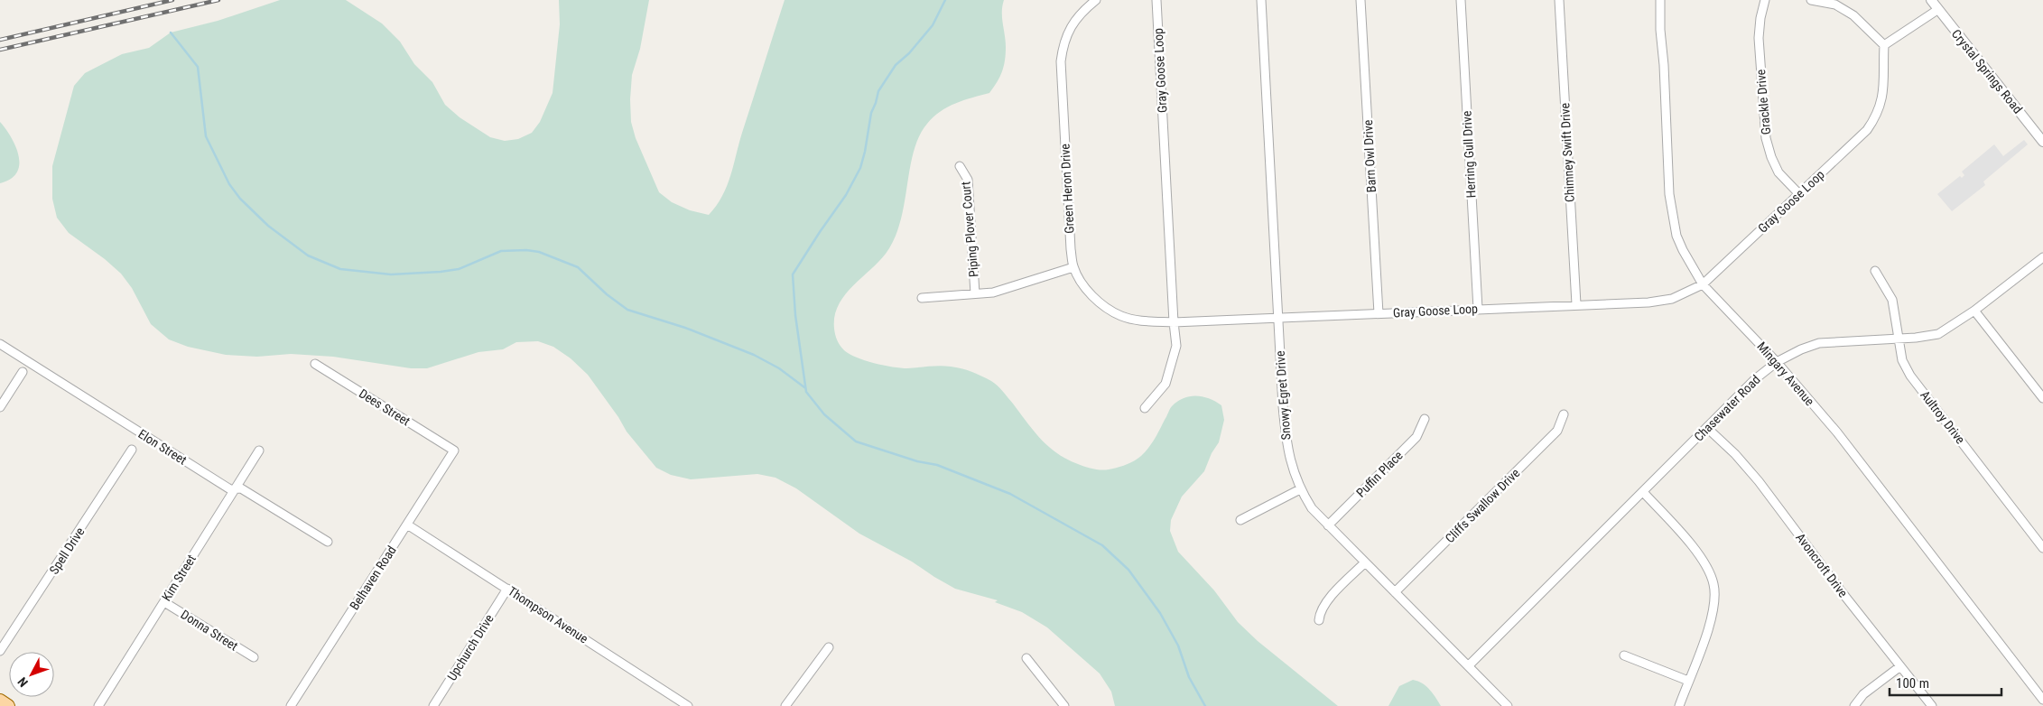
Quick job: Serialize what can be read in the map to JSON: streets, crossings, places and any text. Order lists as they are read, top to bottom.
{
  "streets": {
    "street": [
      "Gray Goose Loop",
      "Crystal Springs Road",
      "Grackle Drive",
      "Chimney Swift Drive",
      "Herring Gull Drive",
      "Barn Owl Drive",
      "Green Heron Drive",
      "Piping Plover Court",
      "Mingary Avenue",
      "Snowy Egret Drive",
      "Dees Street",
      "Chasewater Road",
      "Aultroy Drive",
      "Elon Street",
      "Puffin Place",
      "Cliffs Swallow Drive",
      "Spell Drive",
      "Avoncroft Drive",
      "Kim Street",
      "Belhaven Road",
      "Thompson Avenue",
      "Donna Street",
      "Upchurch Drive"
    ]
  },
  "crossings": [
    ["Gray Goose Loop", "Grackle Drive"],
    ["Gray Goose Loop", "Chimney Swift Drive"],
    ["Gray Goose Loop", "Herring Gull Drive"],
    ["Gray Goose Loop", "Barn Owl Drive"],
    ["Gray Goose Loop", "Green Heron Drive"],
    ["Gray Goose Loop", "Mingary Avenue"],
    ["Gray Goose Loop", "Snowy Egret Drive"],
    ["Mingary Avenue", "Chasewater Road"],
    ["Snowy Egret Drive", "Chasewater Road"],
    ["Snowy Egret Drive", "Puffin Place"],
    ["Snowy Egret Drive", "Cliffs Swallow Drive"],
    ["Dees Street", "Belhaven Road"],
    ["Chasewater Road", "Aultroy Drive"],
    ["Chasewater Road", "Avoncroft Drive"],
    ["Elon Street", "Kim Street"],
    ["Kim Street", "Donna Street"],
    ["Belhaven Road", "Thompson Avenue"],
    ["Thompson Avenue", "Upchurch Drive"]
  ],
  "scale_bar": "100 m",
  "north": "bottom left"
}
